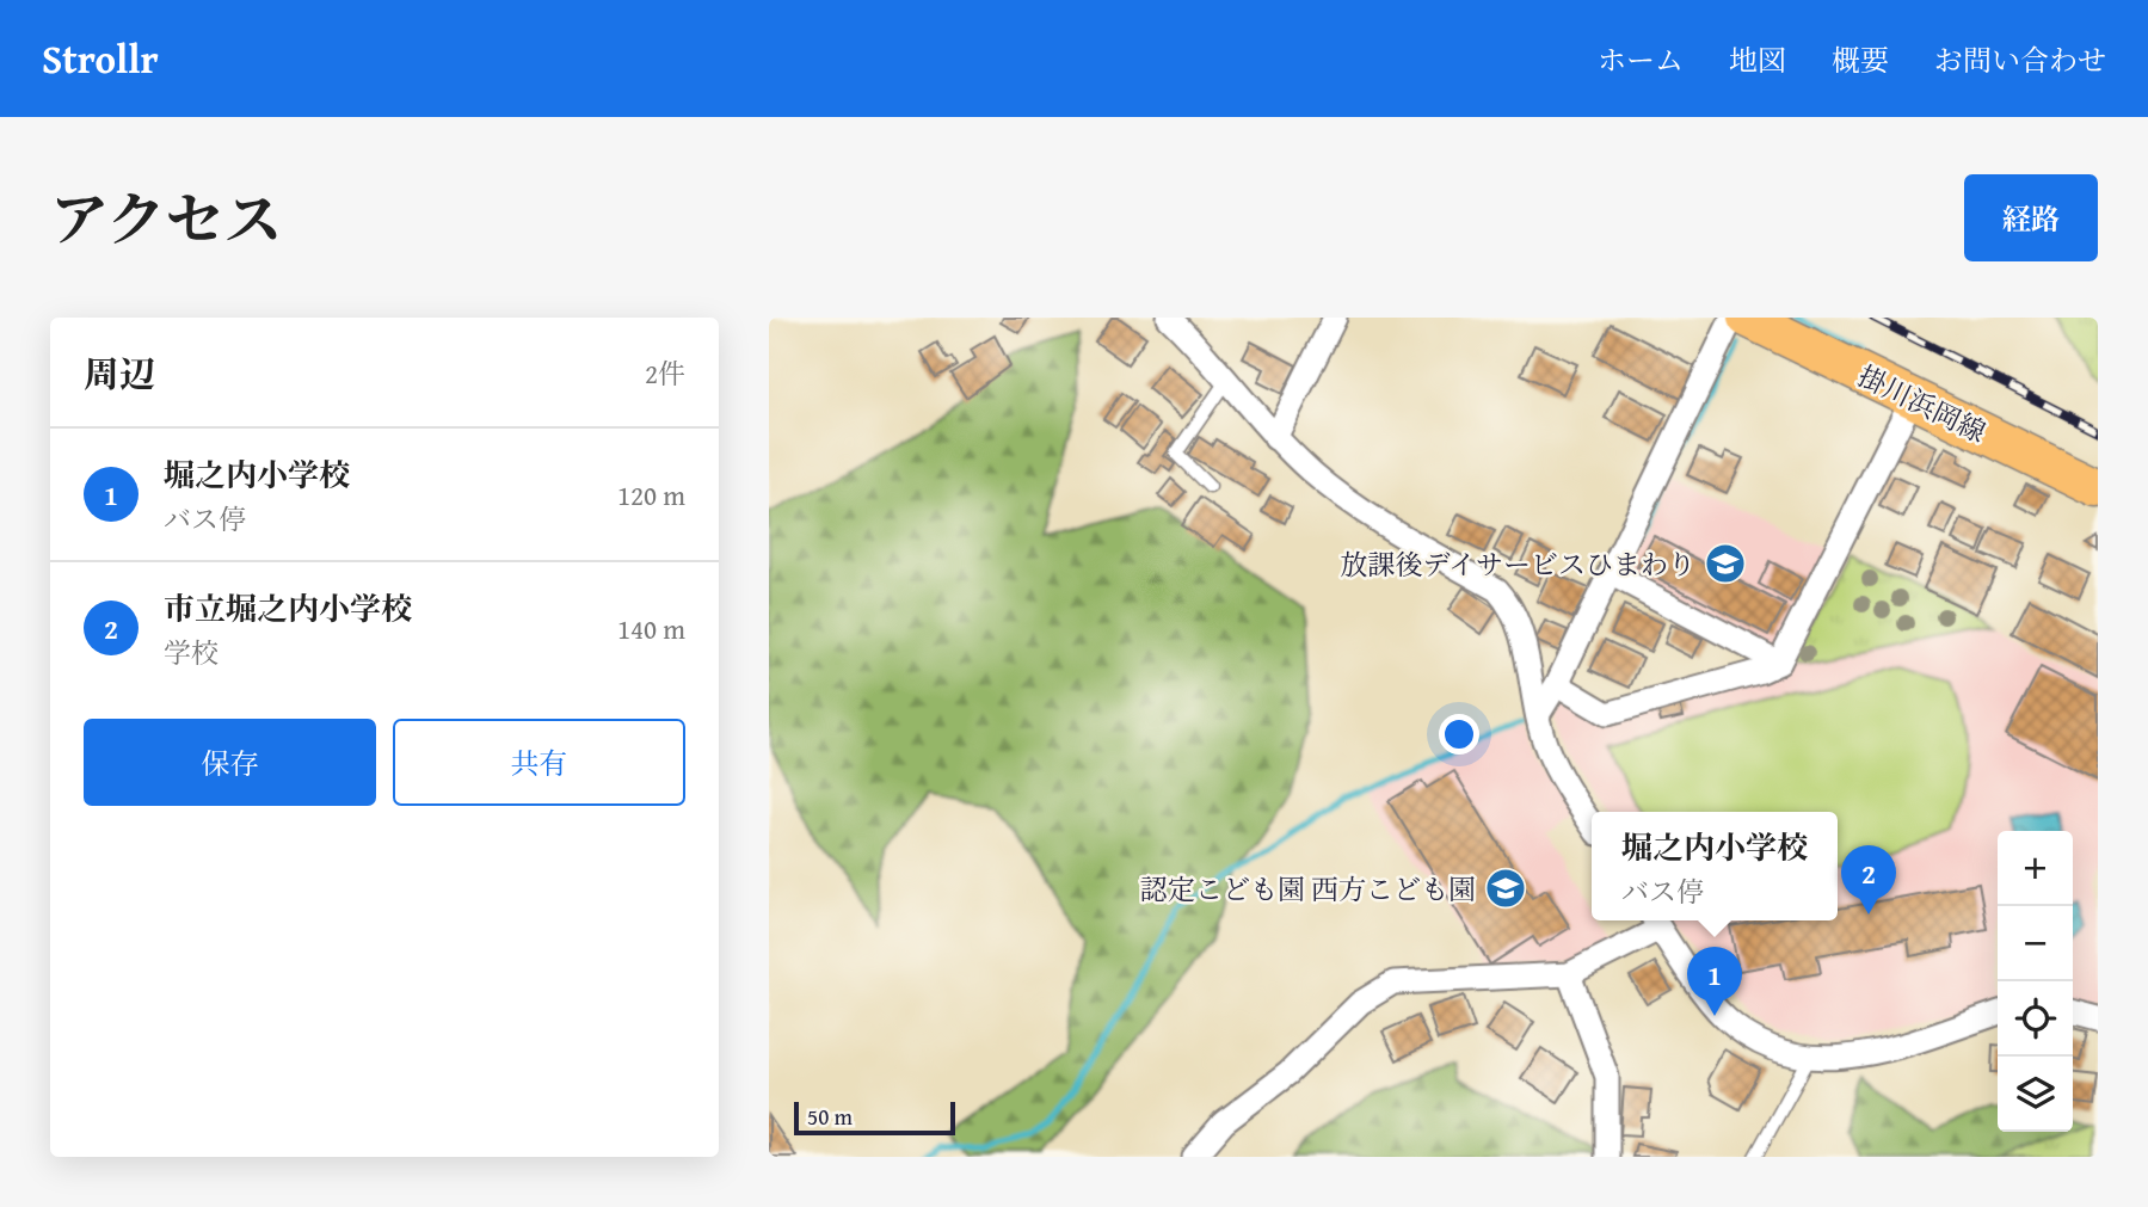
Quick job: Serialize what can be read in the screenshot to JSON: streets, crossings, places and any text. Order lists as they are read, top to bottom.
{
  "streets": {
    "main road": ["掛川浜岡線"]
  },
  "places": {
    "school or university": ["放課後デイサービスひまわり", "認定こども園 西方こども園"]
  },
  "scale_bar": "50 m",
  "page": {
    "header": "Strollr",
    "nav": [
      "ホーム",
      "地図",
      "概要",
      "お問い合わせ"
    ],
    "title": "アクセス",
    "buttons": [
      "経路",
      ["保存", "共有"]
    ],
    "heading": ["周辺", "2件"],
    "list": [
      {
        "mark": "1",
        "name": "堀之内小学校",
        "note": "バス停",
        "value": "120 m"
      },
      {
        "mark": "2",
        "name": "市立堀之内小学校",
        "note": "学校",
        "value": "140 m"
      }
    ],
    "popup": ["堀之内小学校", "バス停"],
    "map_buttons": ["+", "−"],
    "pins": ["2", "1"],
    "scale": "50 m"
  }
}
